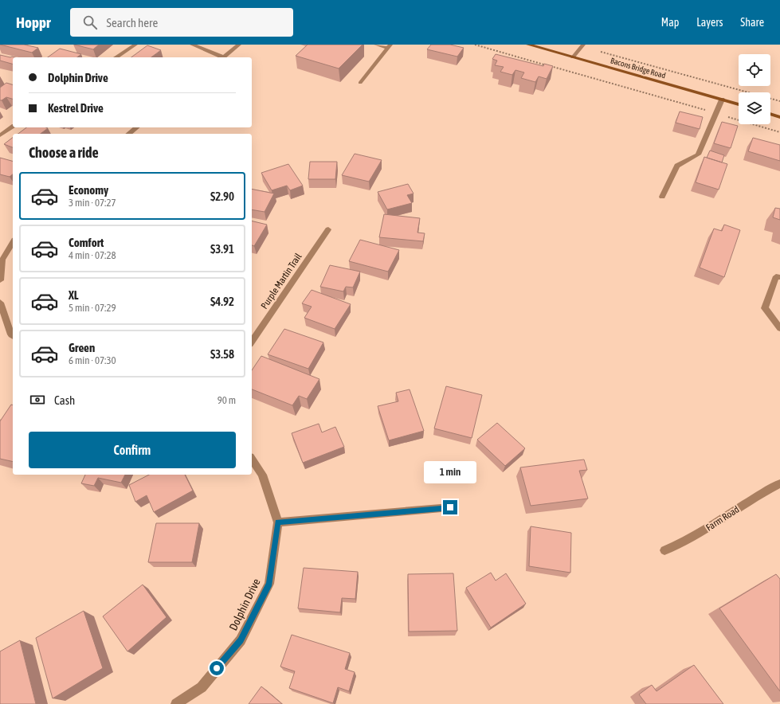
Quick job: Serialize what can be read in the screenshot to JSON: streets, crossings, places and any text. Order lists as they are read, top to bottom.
{
  "streets": {
    "main road": ["Bacons Bridge Road"],
    "street": ["Purple Martin Trail", "Farm Road", "Dolphin Drive"]
  },
  "page": {
    "header": "Hoppr",
    "search": "Search here",
    "nav": ["Map", "Layers", "Share"],
    "banner": ["Dolphin Drive", "Kestrel Drive"],
    "heading": "Choose a ride",
    "list": [
      {
        "name": "Economy",
        "note": "3 min · 07:27",
        "value": "$2.90"
      },
      {
        "name": "Comfort",
        "note": "4 min · 07:28",
        "value": "$3.91"
      },
      {
        "name": "XL",
        "note": "5 min · 07:29",
        "value": "$4.92"
      },
      {
        "name": "Green",
        "note": "6 min · 07:30",
        "value": "$3.58"
      }
    ],
    "pay": ["Cash", "90 m"],
    "buttons": "Confirm",
    "bubble": "1 min"
  }
}
